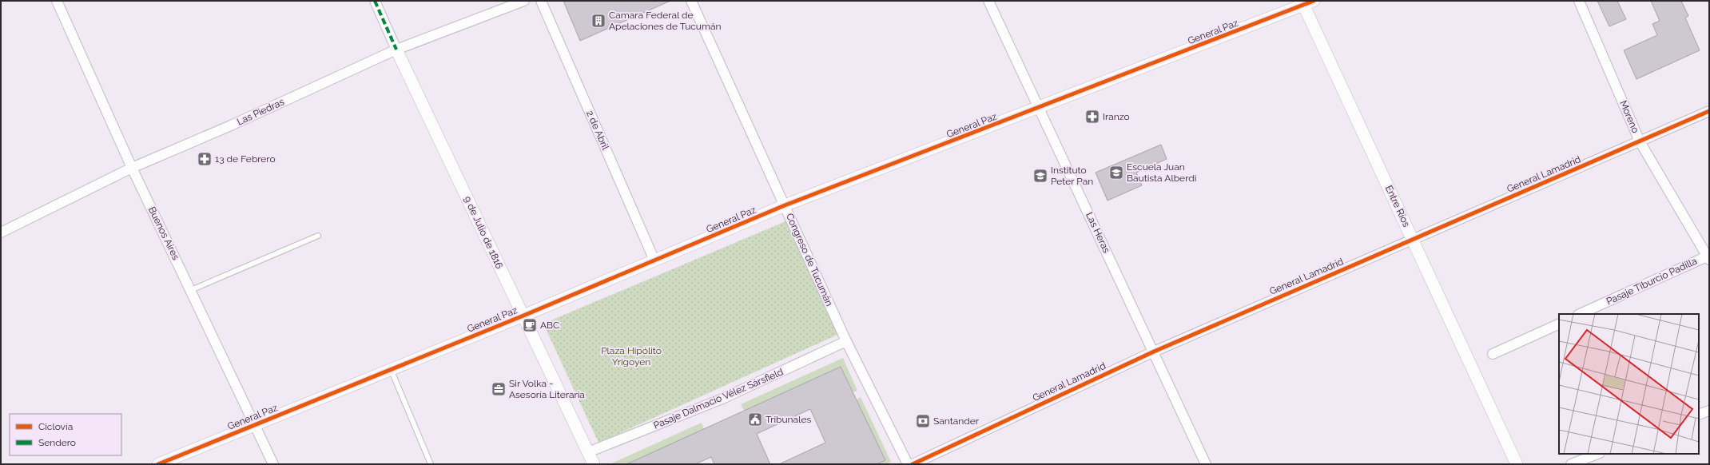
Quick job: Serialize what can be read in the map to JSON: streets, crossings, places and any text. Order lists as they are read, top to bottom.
{
  "streets": {
    "street": [
      "General Paz",
      "Las Piedras",
      "Moreno",
      "2 de Abril",
      "General Lamadrid",
      "Entre Ríos",
      "9 de Julio de 1816",
      "Las Heras",
      "Buenos Aires",
      "Congreso de Tucumán",
      "Pasaje Tiburcio Padilla",
      "Pasaje Dalmacio Vélez Sársfield"
    ]
  },
  "crossings": [
    ["General Paz", "2 de Abril"],
    ["General Paz", "Entre Ríos"],
    ["General Paz", "9 de Julio de 1816"],
    ["General Paz", "Las Heras"],
    ["General Paz", "Buenos Aires"],
    ["General Paz", "Congreso de Tucumán"],
    ["Las Piedras", "9 de Julio de 1816"],
    ["Las Piedras", "Buenos Aires"],
    ["Moreno", "General Lamadrid"],
    ["Moreno", "Pasaje Tiburcio Padilla"],
    ["General Lamadrid", "Entre Ríos"],
    ["General Lamadrid", "Las Heras"],
    ["9 de Julio de 1816", "Pasaje Dalmacio Vélez Sársfield"],
    ["Congreso de Tucumán", "Pasaje Dalmacio Vélez Sársfield"]
  ],
  "parks": ["Plaza Hipólito Yrigoyen"],
  "places": {
    "building": ["Camara Federal de Apelaciones de Tucumán"],
    "pharmacy": ["Iranzo", "13 de Febrero"],
    "school or university": ["Escuela Juan Bautista Alberdi", "Instituto Peter Pan"],
    "cafe": ["ABC"],
    "office": ["Sir Volka - Asesoría Literaria"],
    "public building": ["Tribunales"],
    "bank": ["Santander"]
  },
  "legend": ["Ciclovía", "Sendero"]
}
